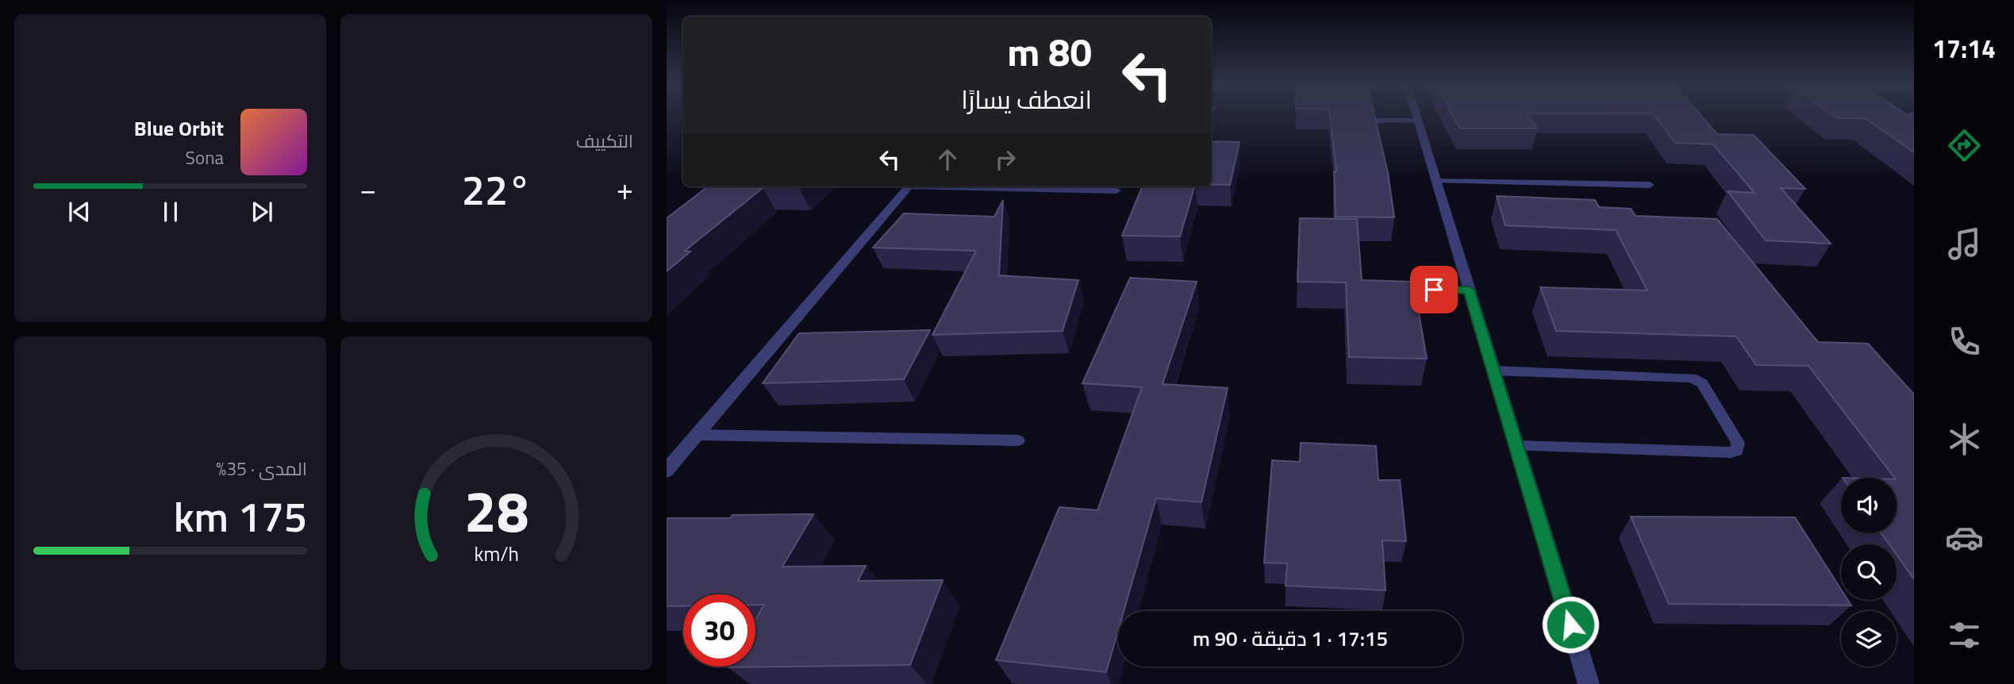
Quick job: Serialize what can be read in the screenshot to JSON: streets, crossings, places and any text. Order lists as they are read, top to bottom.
{
  "page": {
    "tabs": "17:14",
    "tile": [
      "التكييف",
      ["المدى · 35%", "175 km"]
    ],
    "turn": ["80 m", "انعطف يسارًا"],
    "song": ["Blue Orbit", "Sona"],
    "heat": ["−", "22°", "+"],
    "limit": "30",
    "trip": "17:15 · 1 دقيقة · 90 m",
    "gauge": ["28", "km/h"]
  }
}
